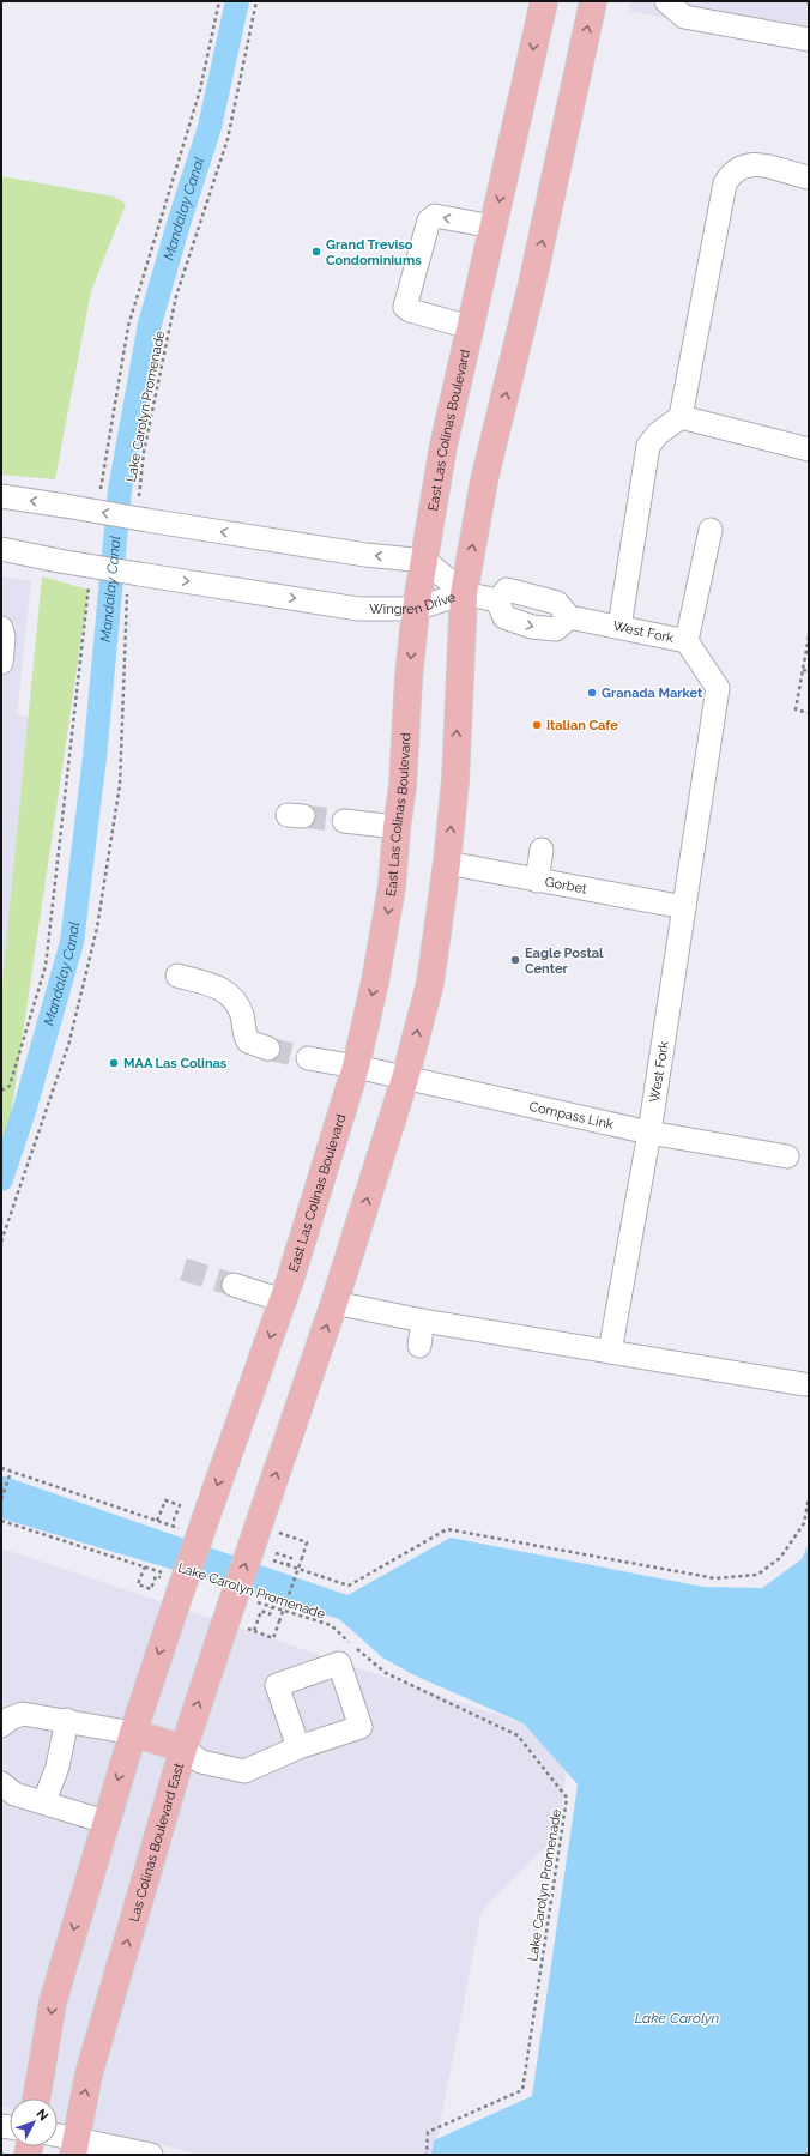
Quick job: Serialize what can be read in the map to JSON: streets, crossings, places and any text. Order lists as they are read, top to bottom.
{
  "streets": {
    "main road": ["East Las Colinas Boulevard", "Las Colinas Boulevard East"],
    "street": [
      "Wingren Drive",
      "West Fork",
      "Gorbet",
      "Compass Link"
    ],
    "path": ["Lake Carolyn Promenade"]
  },
  "crossings": [
    ["East Las Colinas Boulevard", "Wingren Drive"],
    ["East Las Colinas Boulevard", "Compass Link"],
    ["West Fork", "Gorbet"],
    ["West Fork", "Compass Link"]
  ],
  "water": ["Mandalay Canal", "Lake Carolyn"],
  "places": [
    "Grand Treviso Condominiums",
    "Granada Market",
    "Italian Cafe",
    "Eagle Postal Center",
    "MAA Las Colinas"
  ],
  "north": "top right"
}
